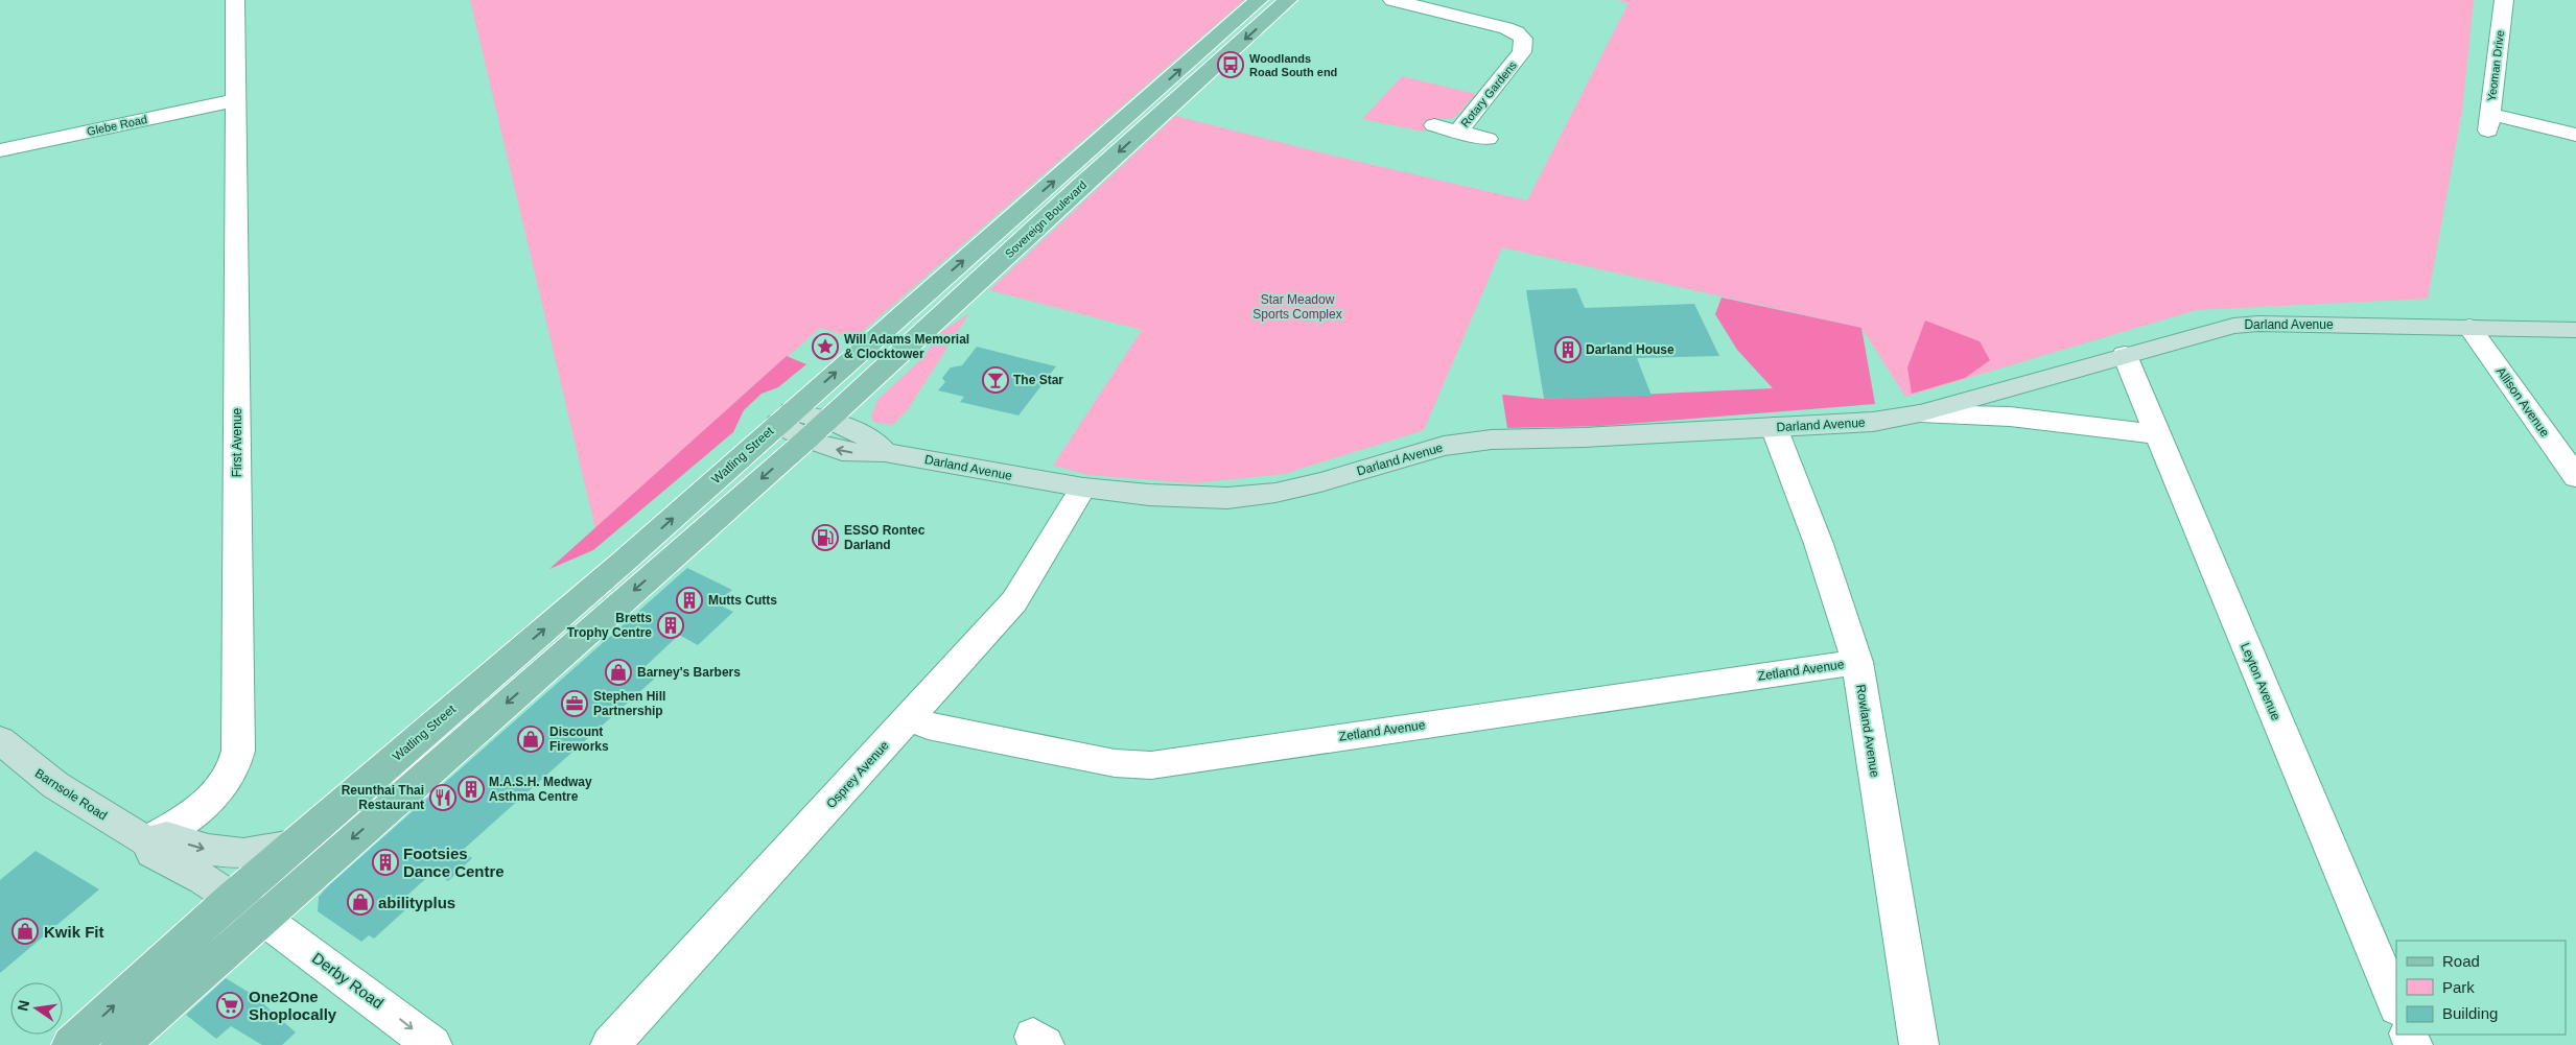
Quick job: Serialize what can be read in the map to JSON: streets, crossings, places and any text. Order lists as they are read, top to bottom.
{
  "streets": {
    "main road": ["Sovereign Boulevard", "Watling Street"],
    "street": [
      "Yeoman Drive",
      "Rotary Gardens",
      "Glebe Road",
      "Darland Avenue",
      "Allison Avenue",
      "First Avenue",
      "Zetland Avenue",
      "Leyton Avenue",
      "Rowland Avenue",
      "Osprey Avenue",
      "Barnsole Road",
      "Derby Road"
    ]
  },
  "crossings": [
    ["Glebe Road", "First Avenue"],
    ["Sovereign Boulevard", "Darland Avenue"],
    ["Sovereign Boulevard", "Watling Street"],
    ["Darland Avenue", "Allison Avenue"],
    ["Darland Avenue", "Watling Street"],
    ["Darland Avenue", "Leyton Avenue"],
    ["Darland Avenue", "Rowland Avenue"],
    ["Darland Avenue", "Osprey Avenue"],
    ["First Avenue", "Barnsole Road"],
    ["Watling Street", "Barnsole Road"],
    ["Zetland Avenue", "Rowland Avenue"],
    ["Zetland Avenue", "Osprey Avenue"],
    ["Barnsole Road", "Derby Road"]
  ],
  "one_way": ["Derby Road"],
  "parks": ["Star Meadow Sports Complex"],
  "places": {
    "bus stop": ["Woodlands Road South end"],
    "place": ["Will Adams Memorial & Clocktower"],
    "building": [
      "Darland House",
      "Mutts Cutts",
      "Bretts Trophy Centre",
      "M.A.S.H. Medway Asthma Centre",
      "Footsies Dance Centre"
    ],
    "bar": ["The Star"],
    "fuel station": ["ESSO Rontec Darland"],
    "shop": [
      "Barney's Barbers",
      "Discount Fireworks",
      "abilityplus",
      "Kwik Fit"
    ],
    "office": ["Stephen Hill Partnership"],
    "restaurant": ["Reunthai Thai Restaurant"],
    "supermarket": ["One2One Shoplocally"]
  },
  "legend": ["Road", "Park", "Building"],
  "north": "left"
}
